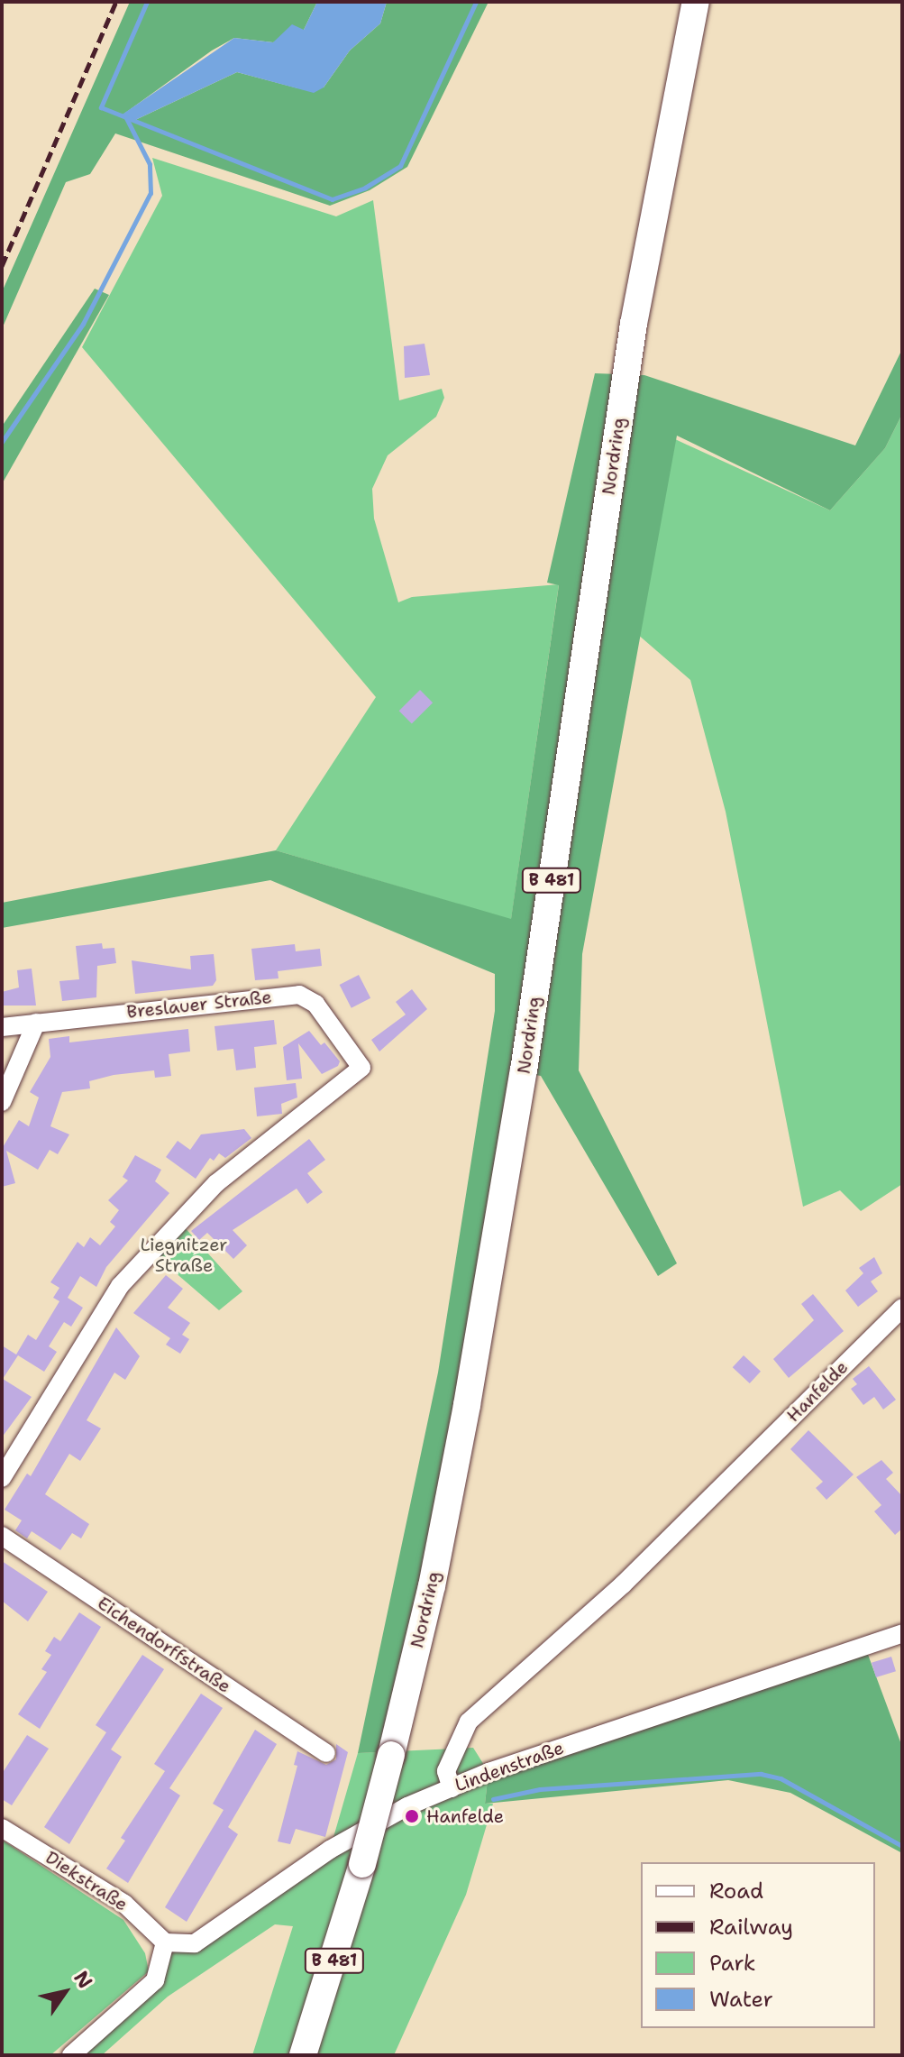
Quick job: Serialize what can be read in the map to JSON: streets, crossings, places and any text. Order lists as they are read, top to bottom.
{
  "streets": {
    "main road": ["Nordring", "B 481"],
    "street": [
      "Breslauer Straße",
      "Hanfelde",
      "Eichendorffstraße",
      "Lindenstraße",
      "Diekstraße"
    ]
  },
  "crossings": [
    ["Hanfelde", "Lindenstraße"],
    ["Lindenstraße", "Diekstraße"]
  ],
  "parks": ["Liegnitzer Straße"],
  "places": ["Hanfelde"],
  "legend": [
    "Road",
    "Railway",
    "Park",
    "Water"
  ],
  "north": "top right"
}
